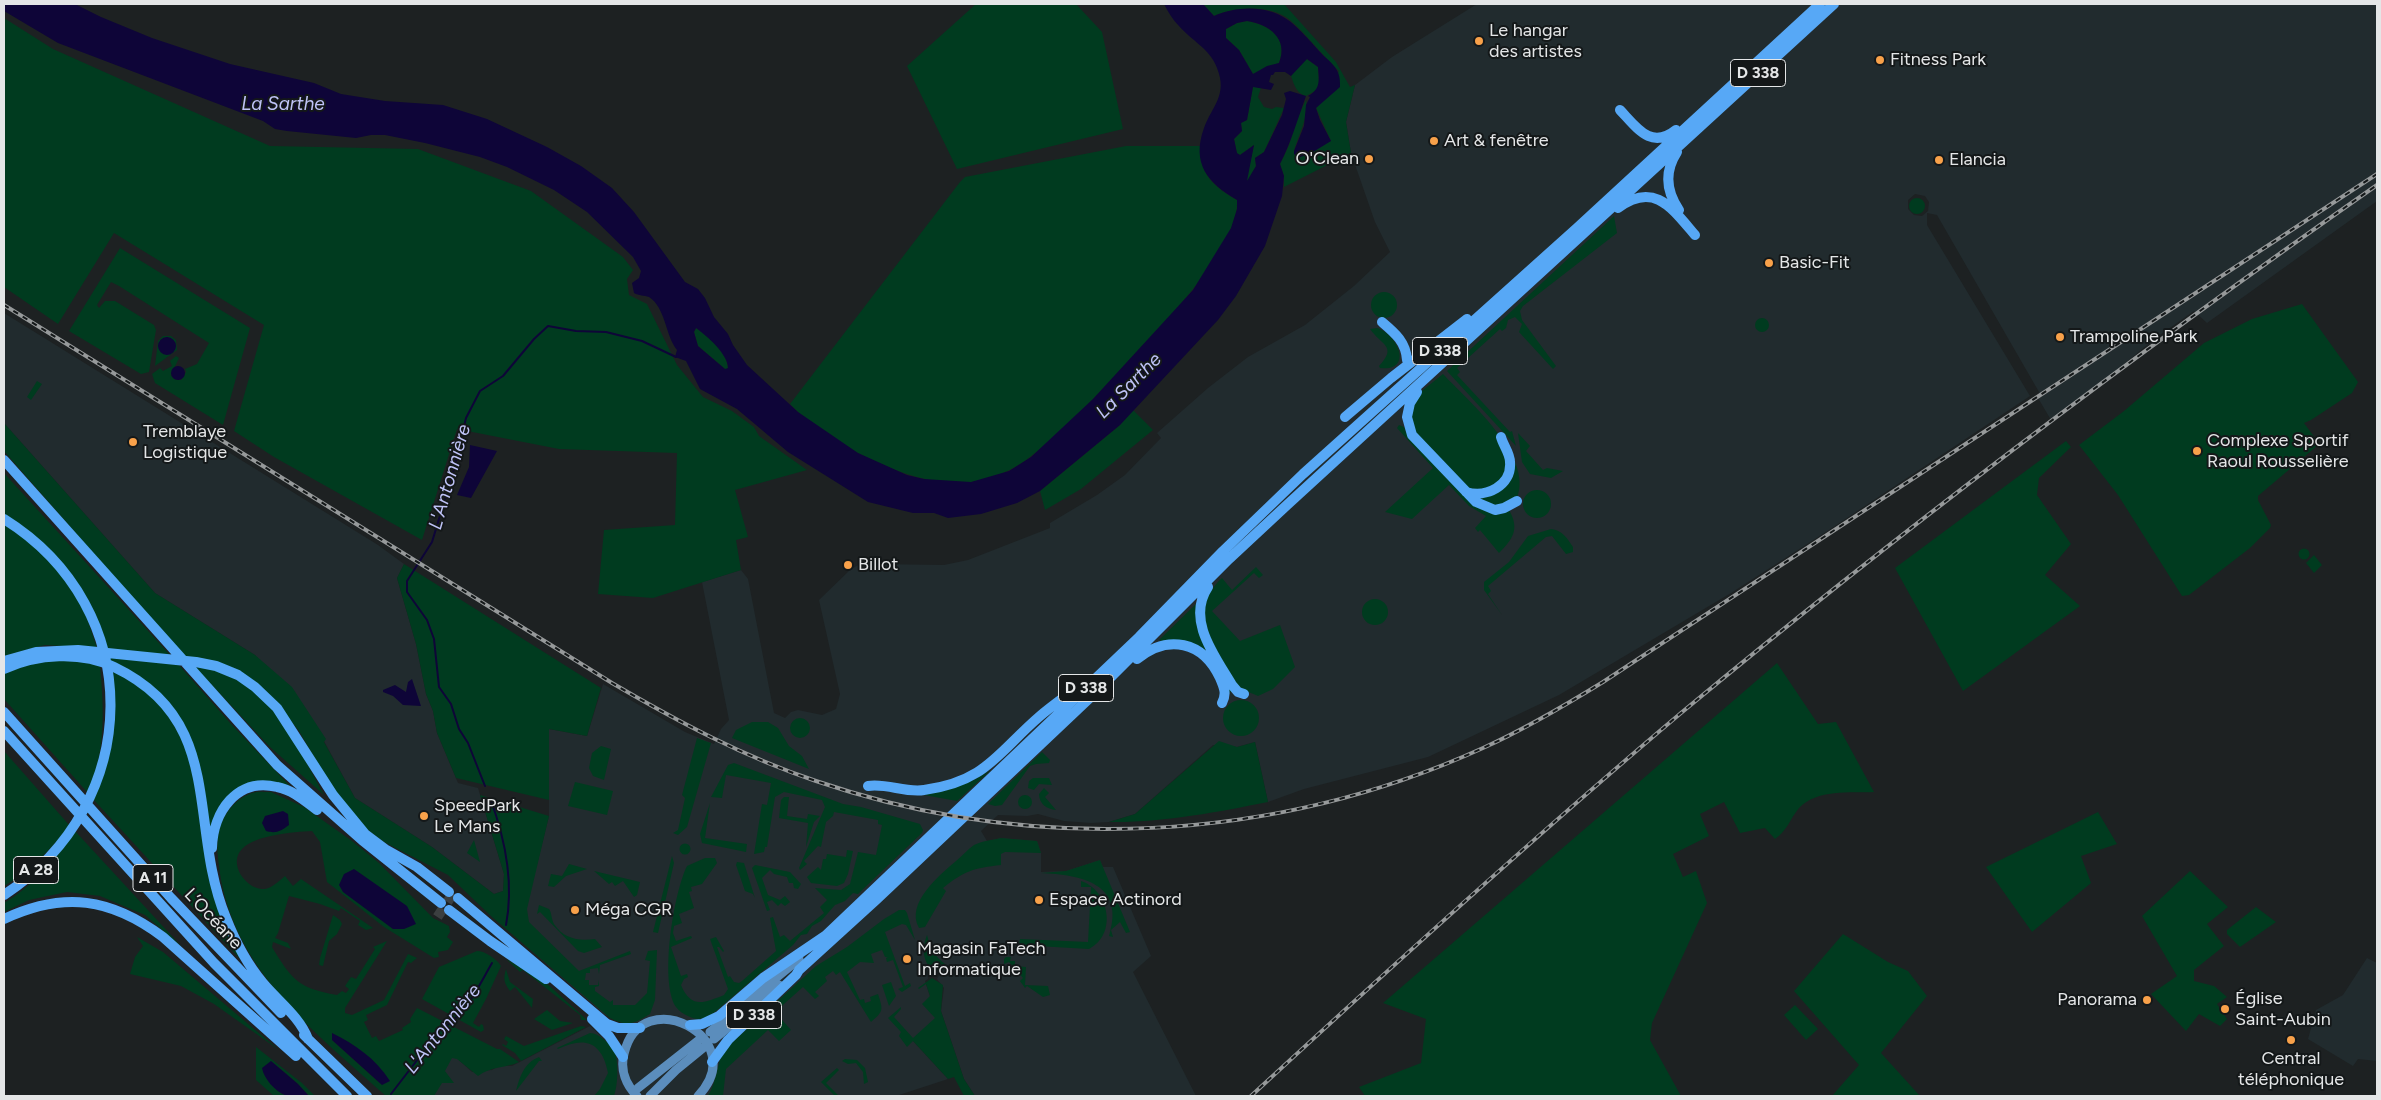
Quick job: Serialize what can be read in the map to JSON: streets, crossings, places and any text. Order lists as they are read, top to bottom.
{
  "streets": {
    "highway": [
      "D 338",
      "A 28",
      "A 11",
      "L’Océane"
    ]
  },
  "water": ["La Sarthe", "L'Antonnière"],
  "places": [
    "Le hangar des artistes",
    "Fitness Park",
    "Art & fenêtre",
    "O'Clean",
    "Elancia",
    "Basic-Fit",
    "Trampoline Park",
    "Tremblaye Logistique",
    "Complexe Sportif Raoul Rousselière",
    "Billot",
    "SpeedPark Le Mans",
    "Espace Actinord",
    "Méga CGR",
    "Magasin FaTech Informatique",
    "Panorama",
    "Église Saint-Aubin",
    "Central téléphonique"
  ]
}
